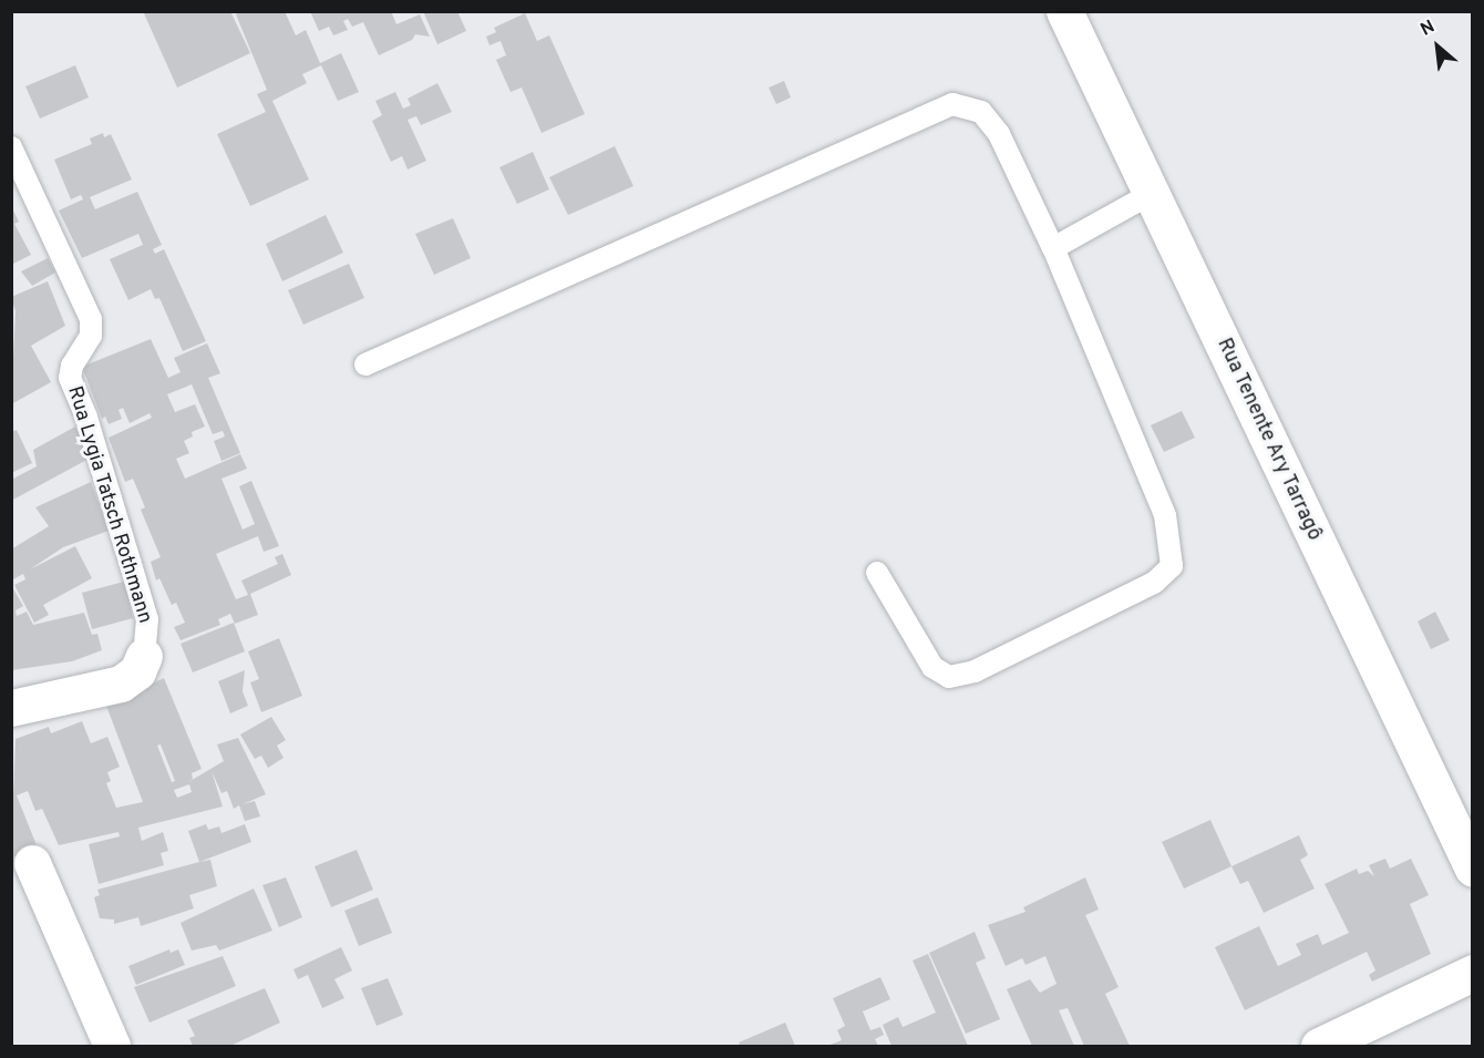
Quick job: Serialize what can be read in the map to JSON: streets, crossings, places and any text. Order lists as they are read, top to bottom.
{
  "streets": {
    "main road": ["Rua Tenente Ary Tarragô", "Rua Lygia Tatsch Rothmann"]
  },
  "north": "top left"
}
